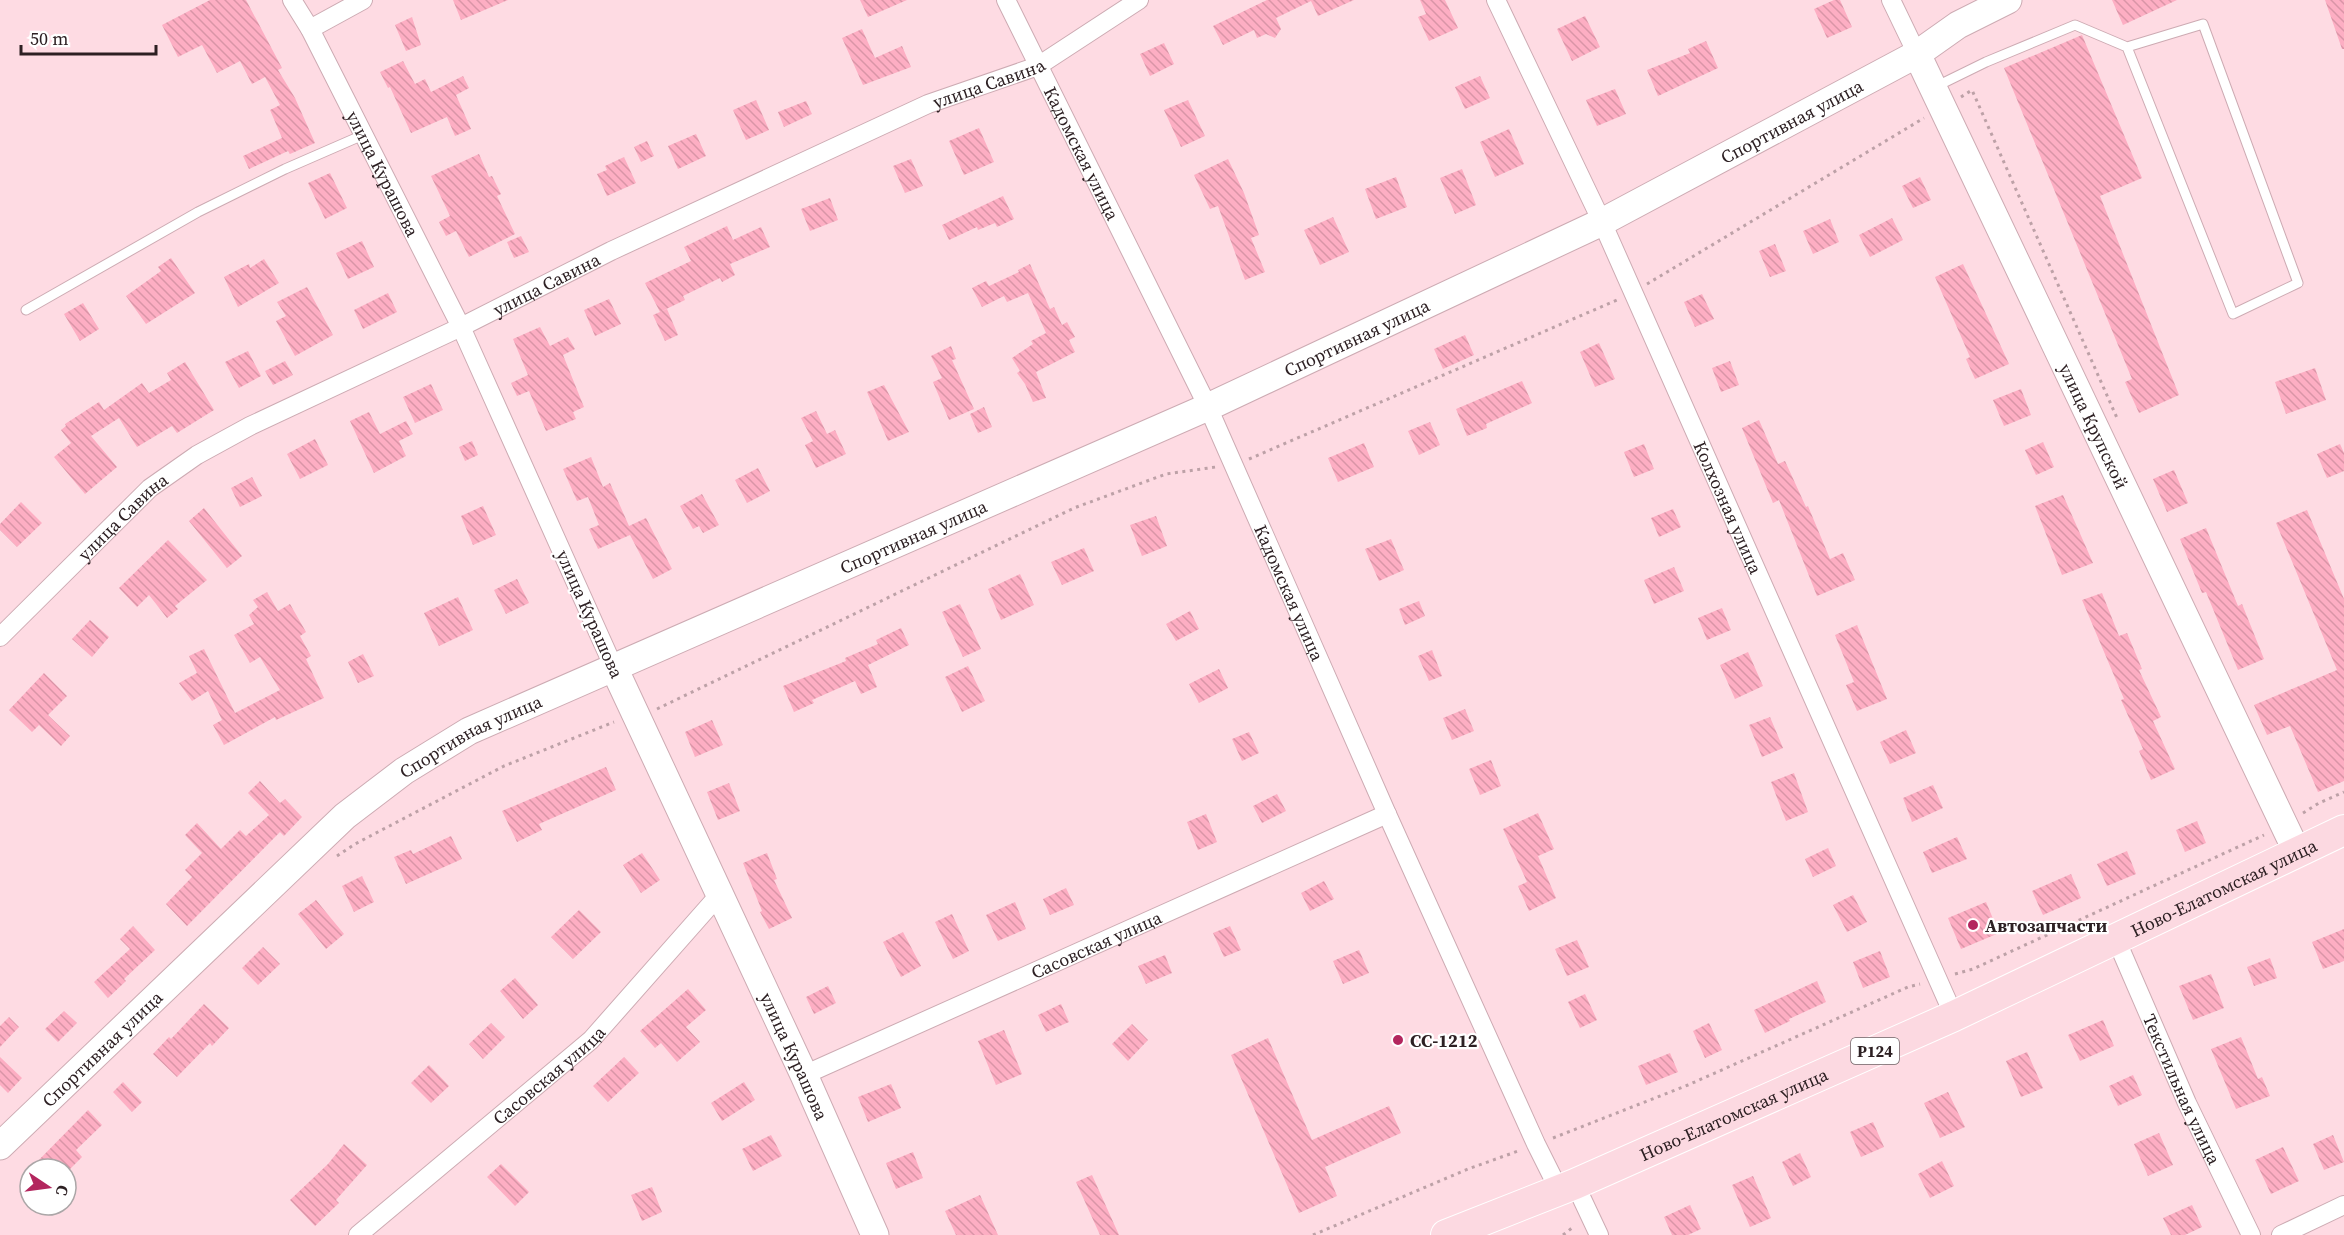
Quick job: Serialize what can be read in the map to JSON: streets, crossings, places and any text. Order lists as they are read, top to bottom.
{
  "streets": {
    "main road": ["Ново-Елатомская улица", "Р124"],
    "street": [
      "улица Савина",
      "Спортивная улица",
      "Кадомская улица",
      "улица Курашова",
      "улица Крупской",
      "Колхозная улица",
      "Сасовская улица",
      "Текстильная улица"
    ]
  },
  "crossings": [
    ["улица Савина", "Кадомская улица"],
    ["улица Савина", "улица Курашова"],
    ["Спортивная улица", "Кадомская улица"],
    ["Спортивная улица", "улица Курашова"],
    ["Спортивная улица", "улица Крупской"],
    ["Спортивная улица", "Колхозная улица"],
    ["Кадомская улица", "Ново-Елатомская улица"],
    ["Кадомская улица", "Сасовская улица"],
    ["улица Курашова", "Сасовская улица"],
    ["улица Крупской", "Ново-Елатомская улица"],
    ["Колхозная улица", "Ново-Елатомская улица"],
    ["Ново-Елатомская улица", "Текстильная улица"]
  ],
  "places": ["Автозапчасти", "СС-1212"],
  "scale_bar": "50 m",
  "north": "right"
}
